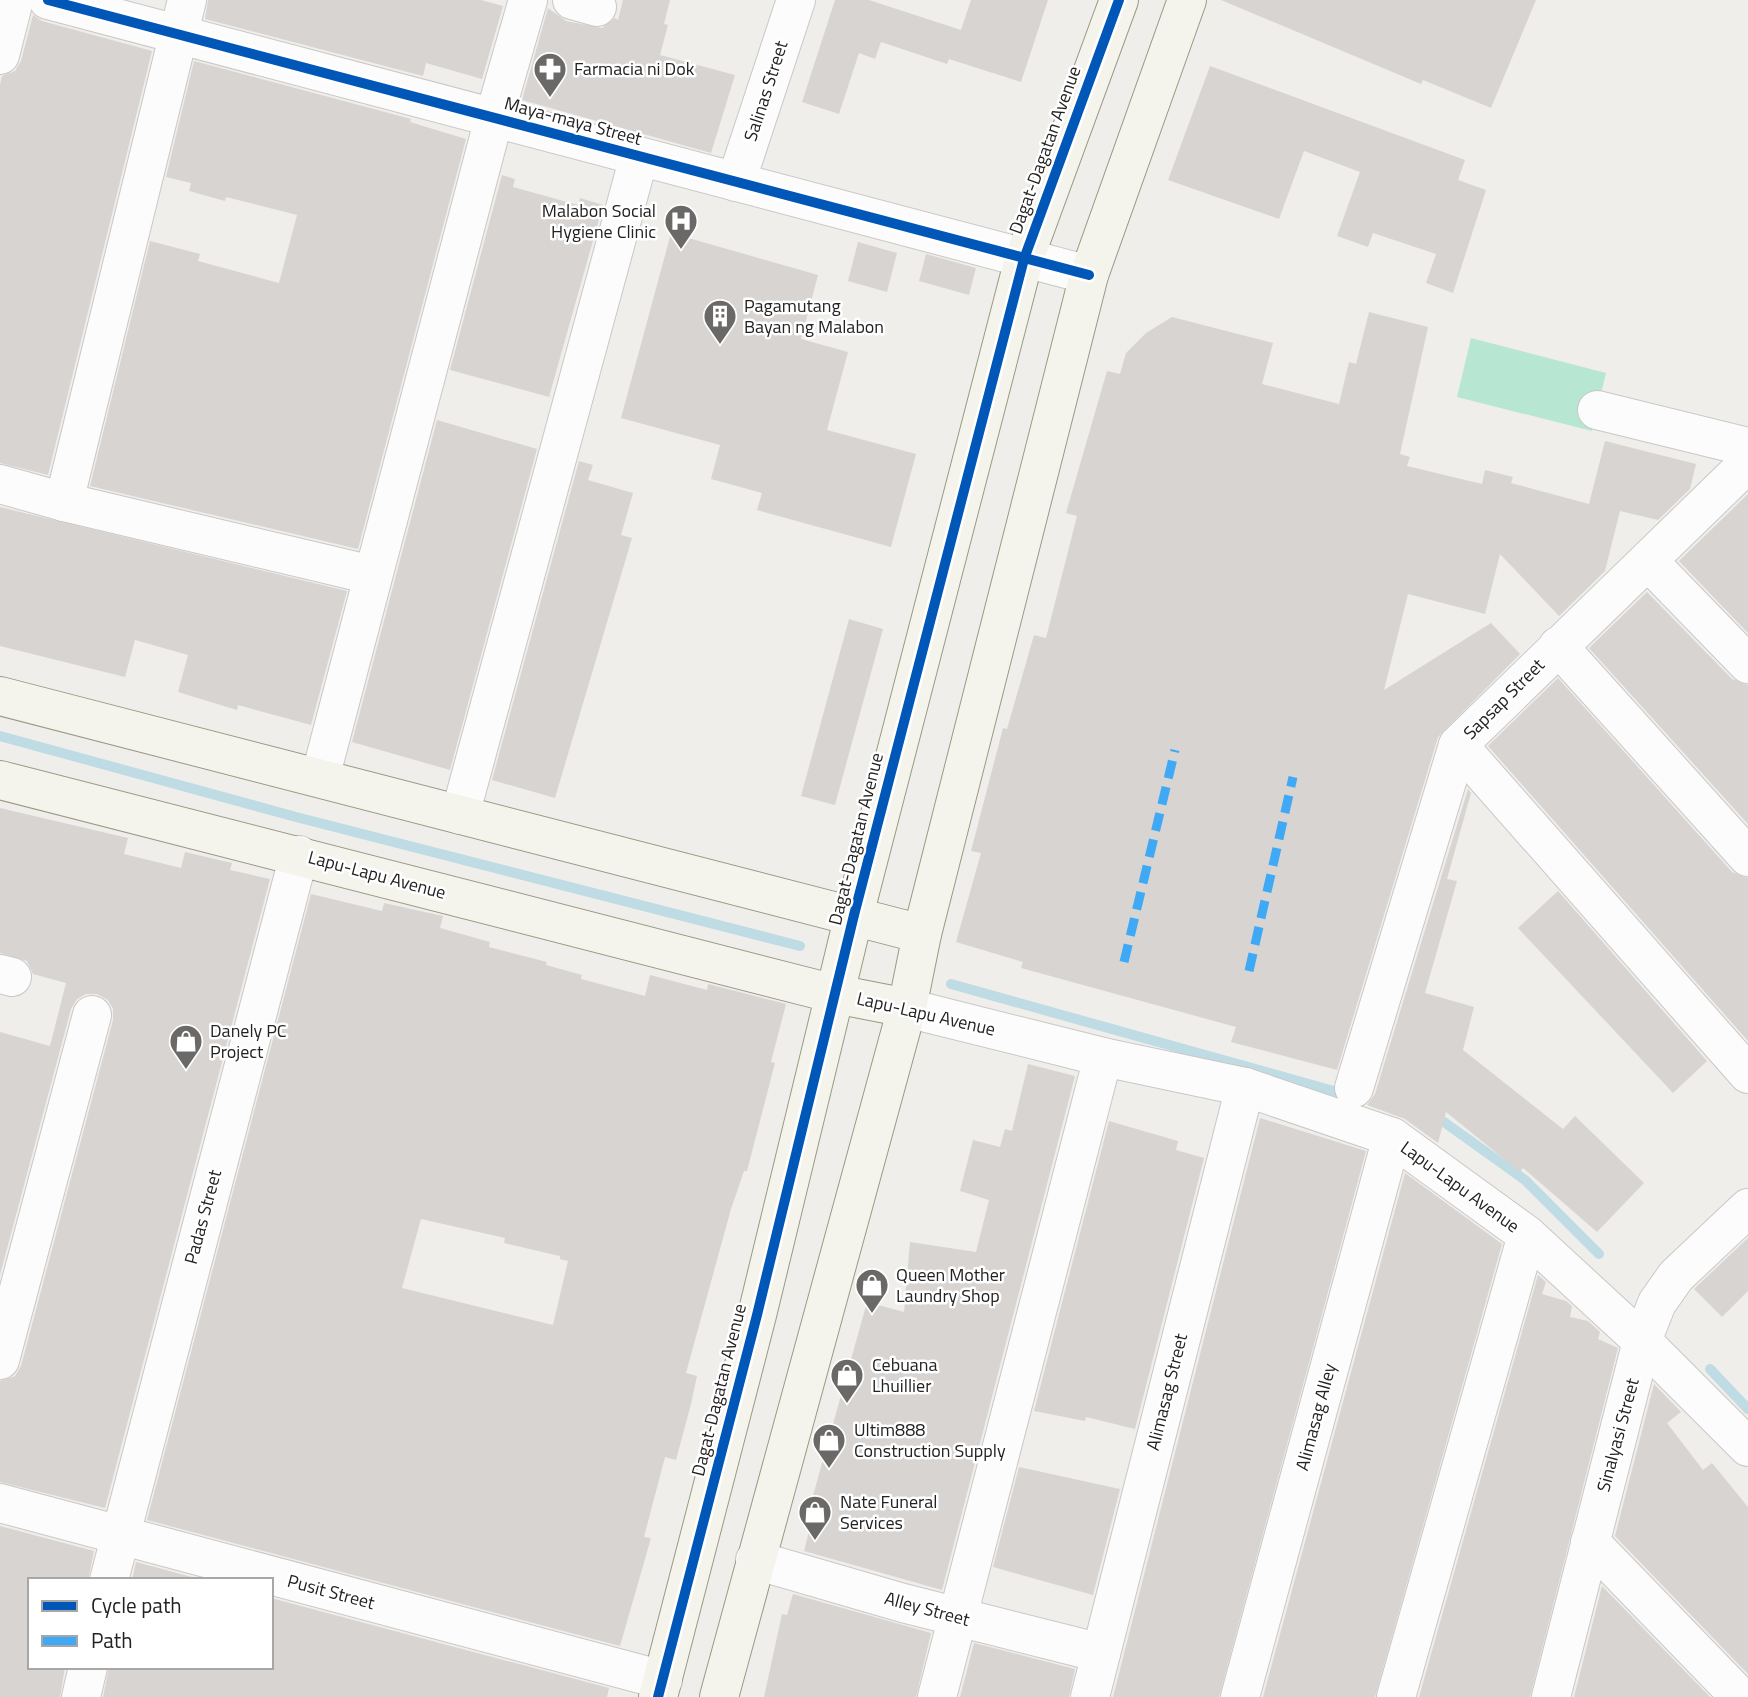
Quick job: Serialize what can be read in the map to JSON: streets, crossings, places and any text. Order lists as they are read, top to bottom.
{
  "streets": {
    "main road": ["Dagat-Dagatan Avenue", "Lapu-Lapu Avenue"],
    "street": [
      "Salinas Street",
      "Maya-maya Street",
      "Sapsap Street",
      "Padas Street",
      "Alimasag Street",
      "Alimasag Alley",
      "Sinalyasi Street",
      "Pusit Street",
      "Alley Street"
    ]
  },
  "crossings": [
    ["Salinas Street", "Maya-maya Street"],
    ["Maya-maya Street", "Dagat-Dagatan Avenue"],
    ["Dagat-Dagatan Avenue", "Lapu-Lapu Avenue"],
    ["Dagat-Dagatan Avenue", "Pusit Street"],
    ["Lapu-Lapu Avenue", "Padas Street"],
    ["Lapu-Lapu Avenue", "Alimasag Street"],
    ["Lapu-Lapu Avenue", "Alimasag Alley"],
    ["Lapu-Lapu Avenue", "Sinalyasi Street"],
    ["Padas Street", "Pusit Street"],
    ["Alimasag Street", "Alley Street"]
  ],
  "places": {
    "pharmacy": ["Farmacia ni Dok"],
    "hospital": ["Malabon Social Hygiene Clinic"],
    "building": ["Pagamutang Bayan ng Malabon"],
    "shop": [
      "Danely PC Project",
      "Queen Mother Laundry Shop",
      "Cebuana Lhuillier",
      "Ultim888 Construction Supply",
      "Nate Funeral Services"
    ]
  },
  "legend": ["Cycle path", "Path"]
}
